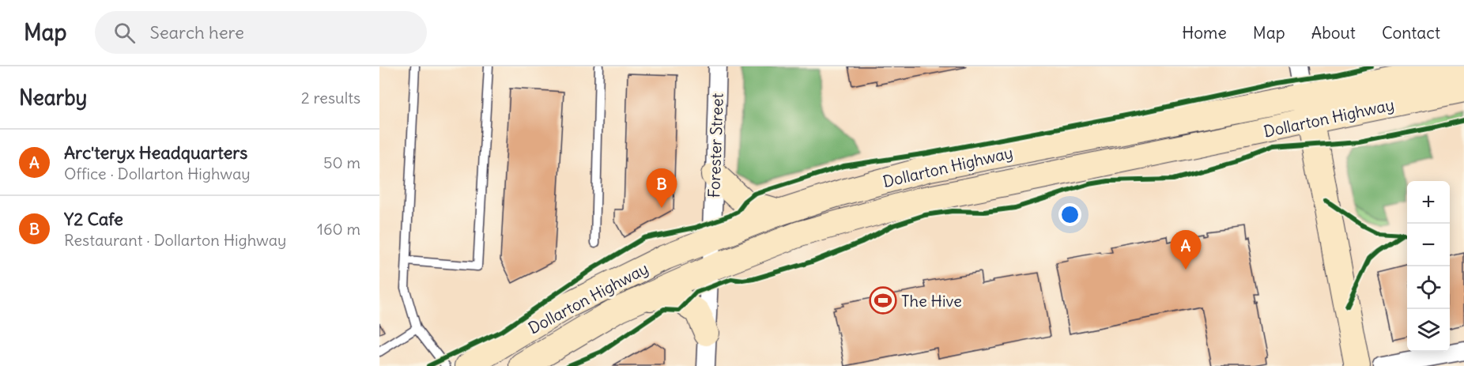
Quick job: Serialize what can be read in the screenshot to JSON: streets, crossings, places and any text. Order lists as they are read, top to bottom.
{
  "streets": {
    "street": ["Dollarton Highway", "Forester Street"]
  },
  "crossings": [
    ["Dollarton Highway", "Forester Street"]
  ],
  "places": {
    "sports": ["The Hive"]
  },
  "page": {
    "header": "Map",
    "search": "Search here",
    "nav": [
      "Home",
      "Map",
      "About",
      "Contact"
    ],
    "heading": ["Nearby", "2 results"],
    "list": [
      {
        "mark": "A",
        "name": "Arc'teryx Headquarters",
        "note": "Office · Dollarton Highway",
        "value": "50 m"
      },
      {
        "mark": "B",
        "name": "Y2 Cafe",
        "note": "Restaurant · Dollarton Highway",
        "value": "160 m"
      }
    ],
    "pins": ["B", "A"],
    "map_buttons": ["+", "−"]
  }
}
